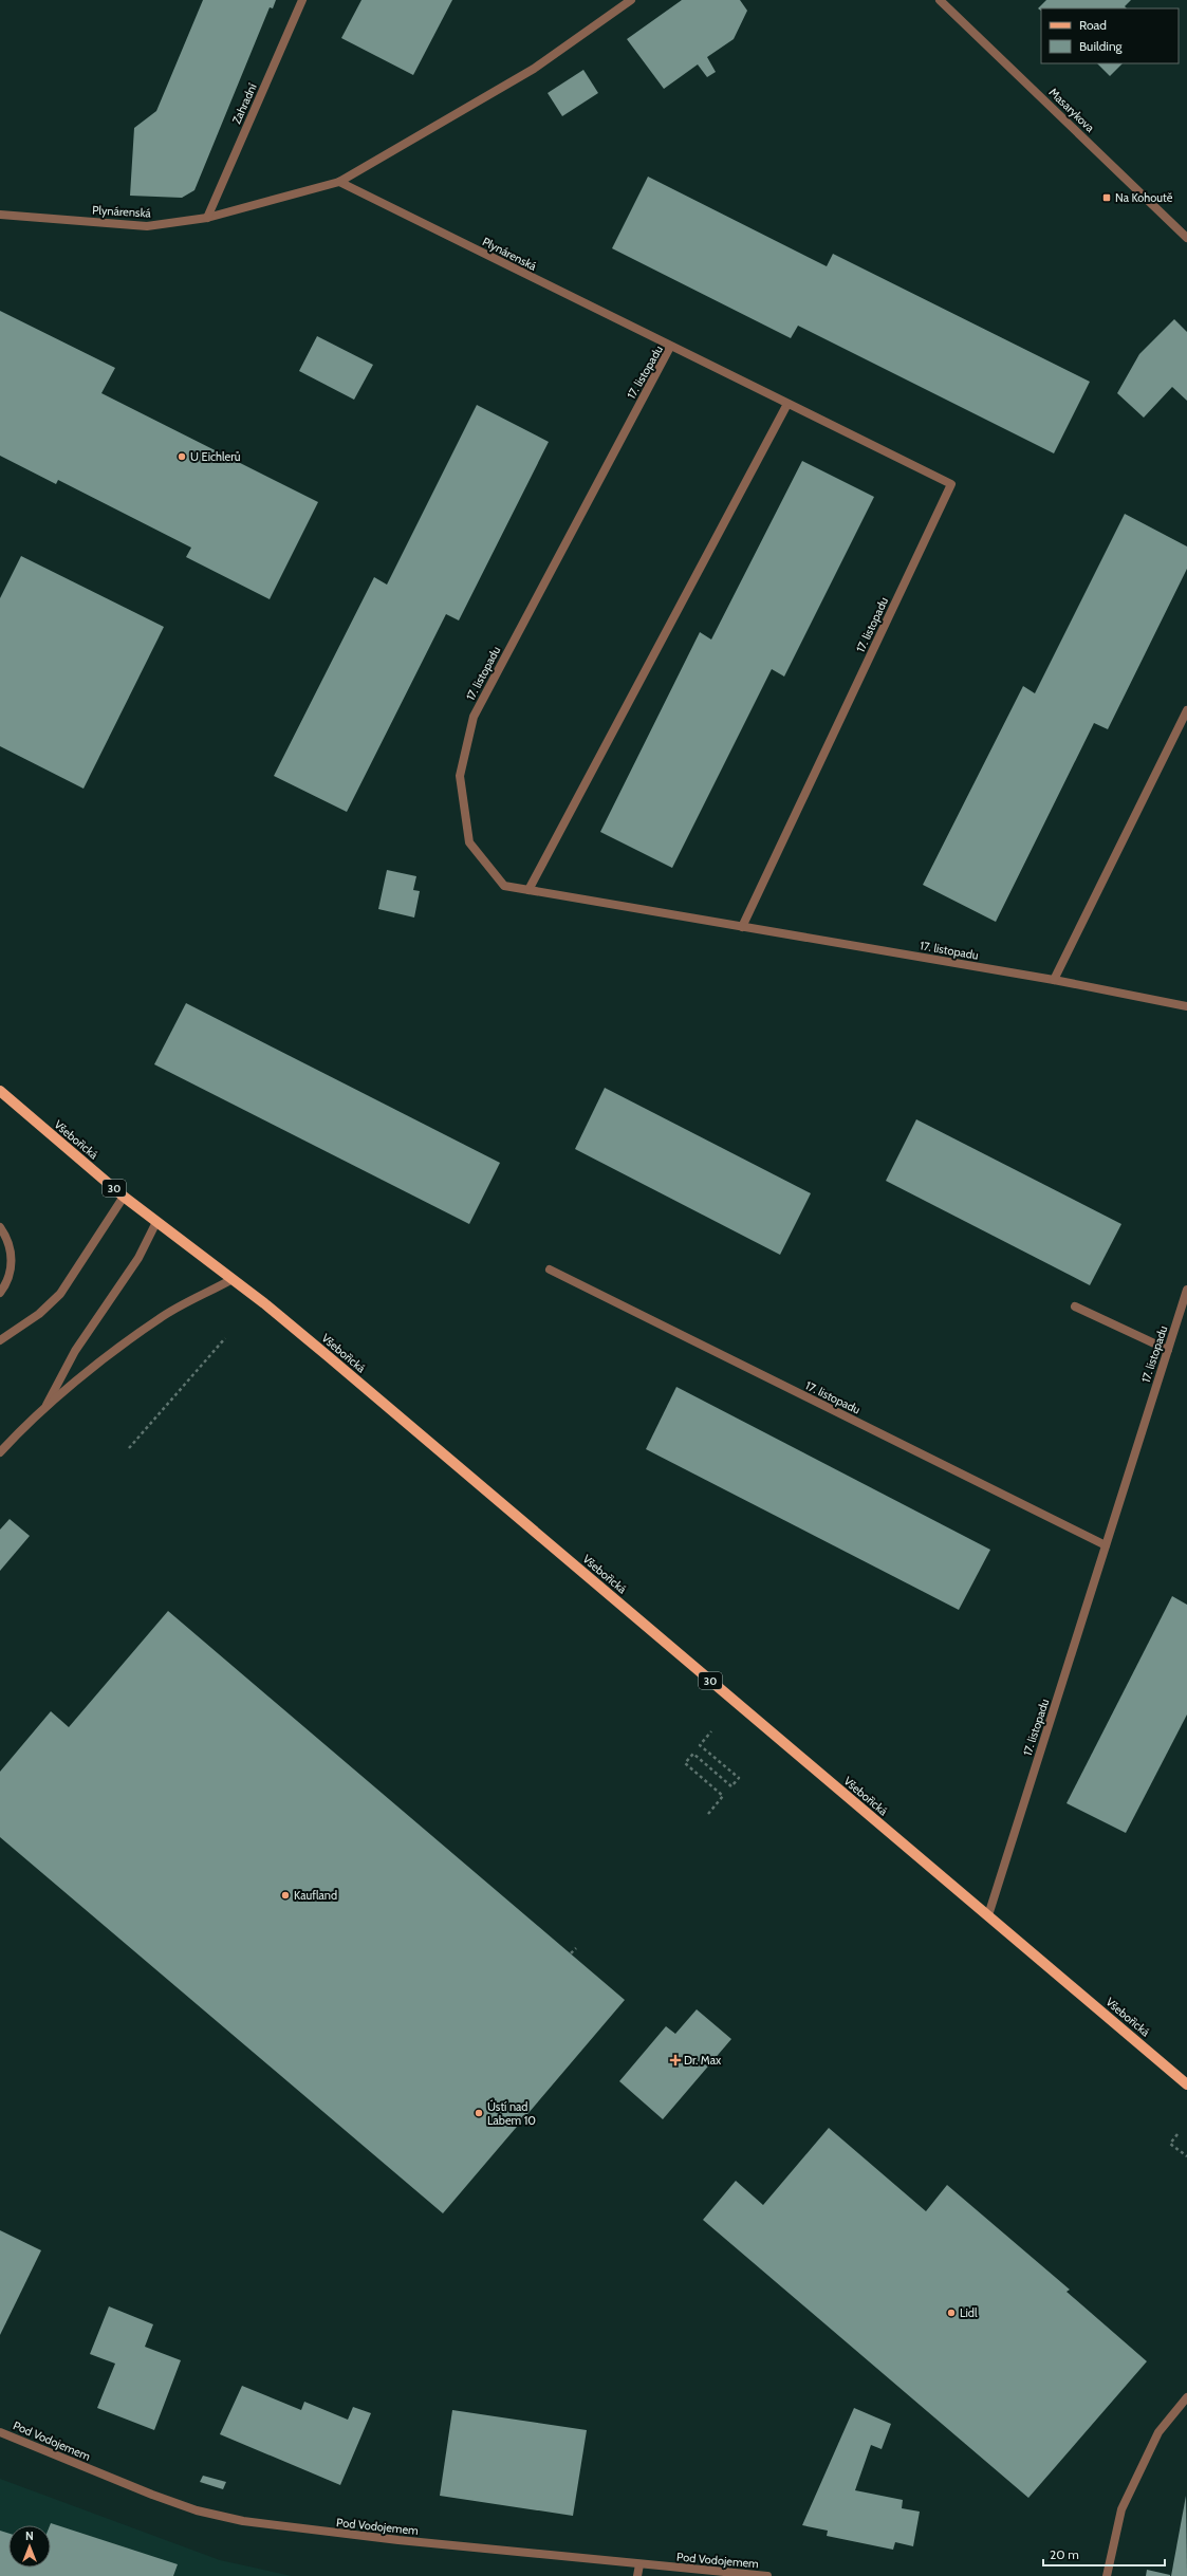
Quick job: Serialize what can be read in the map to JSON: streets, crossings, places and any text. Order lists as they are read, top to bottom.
{
  "streets": {
    "main road": ["Všebořická", "30"],
    "street": [
      "Zahradní",
      "Masarykova",
      "Plynárenská",
      "17. listopadu",
      "Pod Vodojemem"
    ]
  },
  "crossings": [
    ["Zahradní", "Plynárenská"],
    ["Plynárenská", "17. listopadu"],
    ["17. listopadu", "Všebořická"]
  ],
  "places": {
    "transit": ["Na Kohoutě"],
    "other": [
      "U Eichlerů",
      "Kaufland",
      "Ústí nad Labem 10",
      "Lidl"
    ],
    "health": ["Dr. Max"]
  },
  "legend": ["Road", "Building"],
  "scale_bar": "20 m",
  "north": "top"
}
